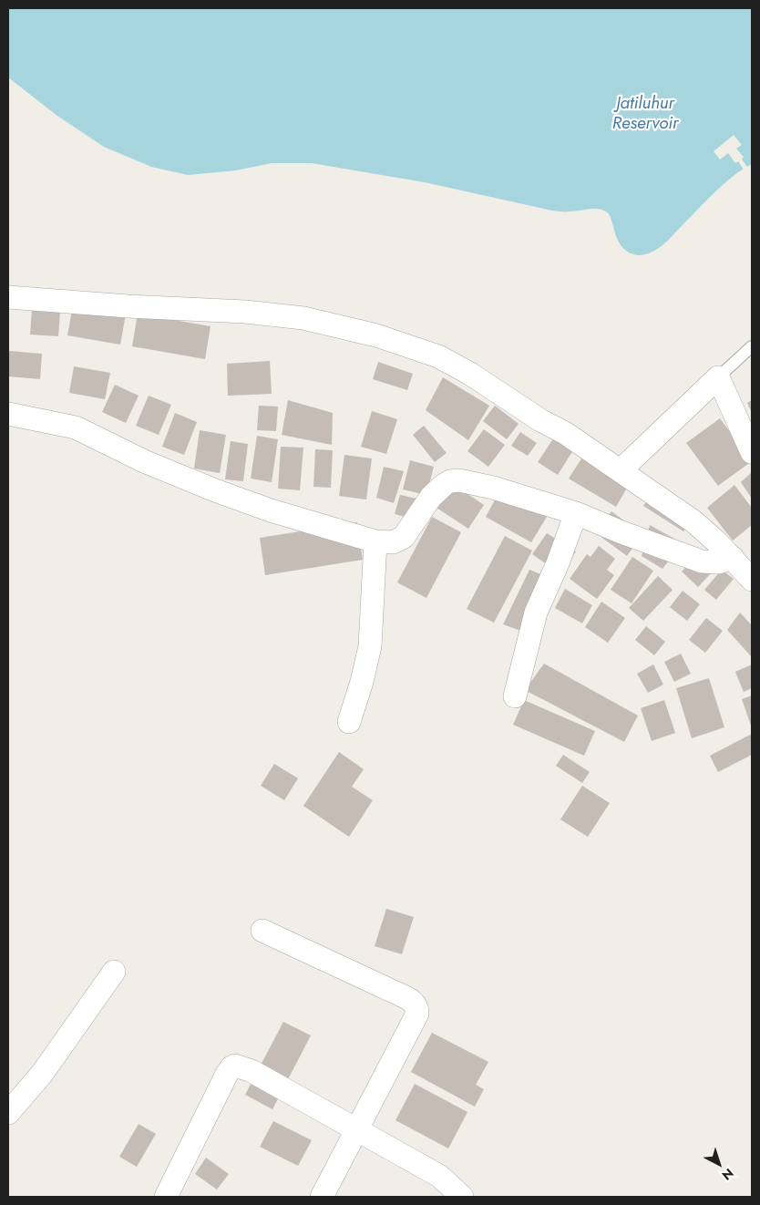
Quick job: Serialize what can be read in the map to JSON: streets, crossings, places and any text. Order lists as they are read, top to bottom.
{
  "water": ["Jatiluhur Reservoir"],
  "north": "bottom right"
}
